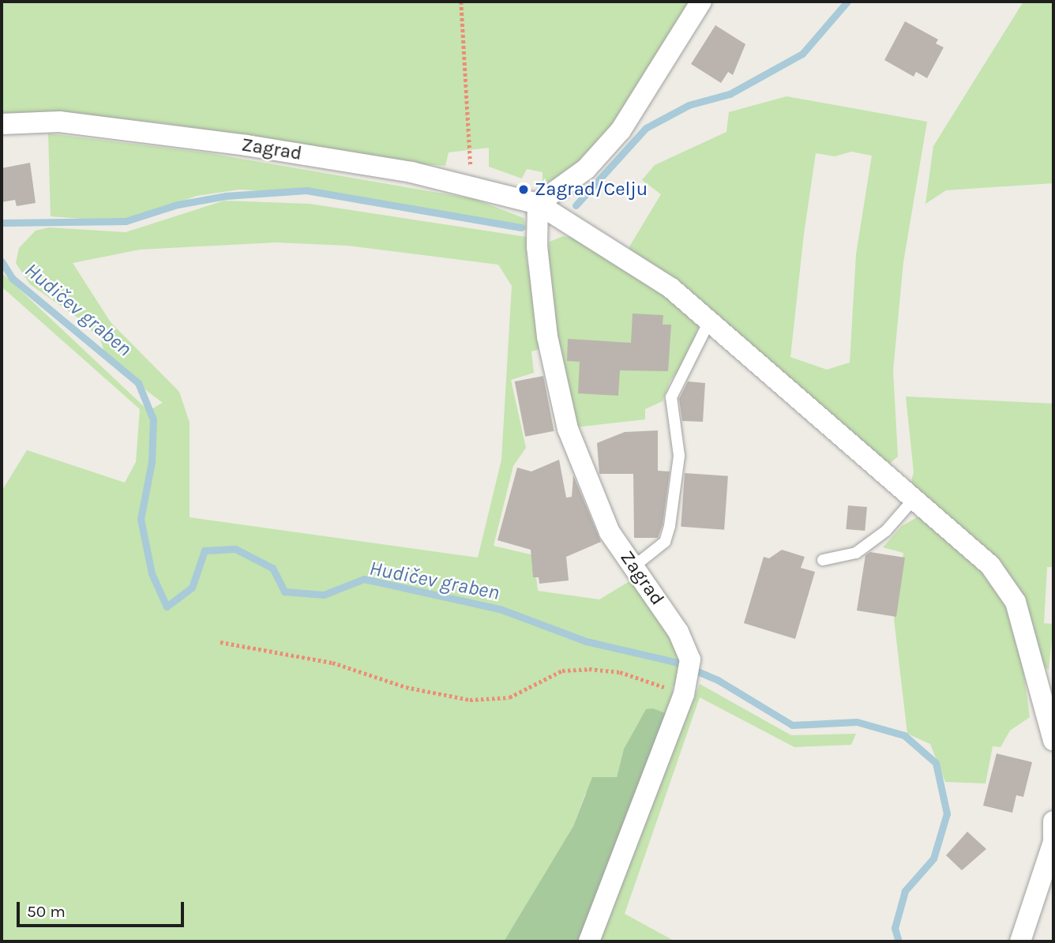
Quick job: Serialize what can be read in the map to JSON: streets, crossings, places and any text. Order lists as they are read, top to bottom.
{
  "streets": {
    "street": ["Zagrad"]
  },
  "water": ["Hudičev graben"],
  "places": ["Zagrad/Celju"],
  "scale_bar": "50 m"
}
